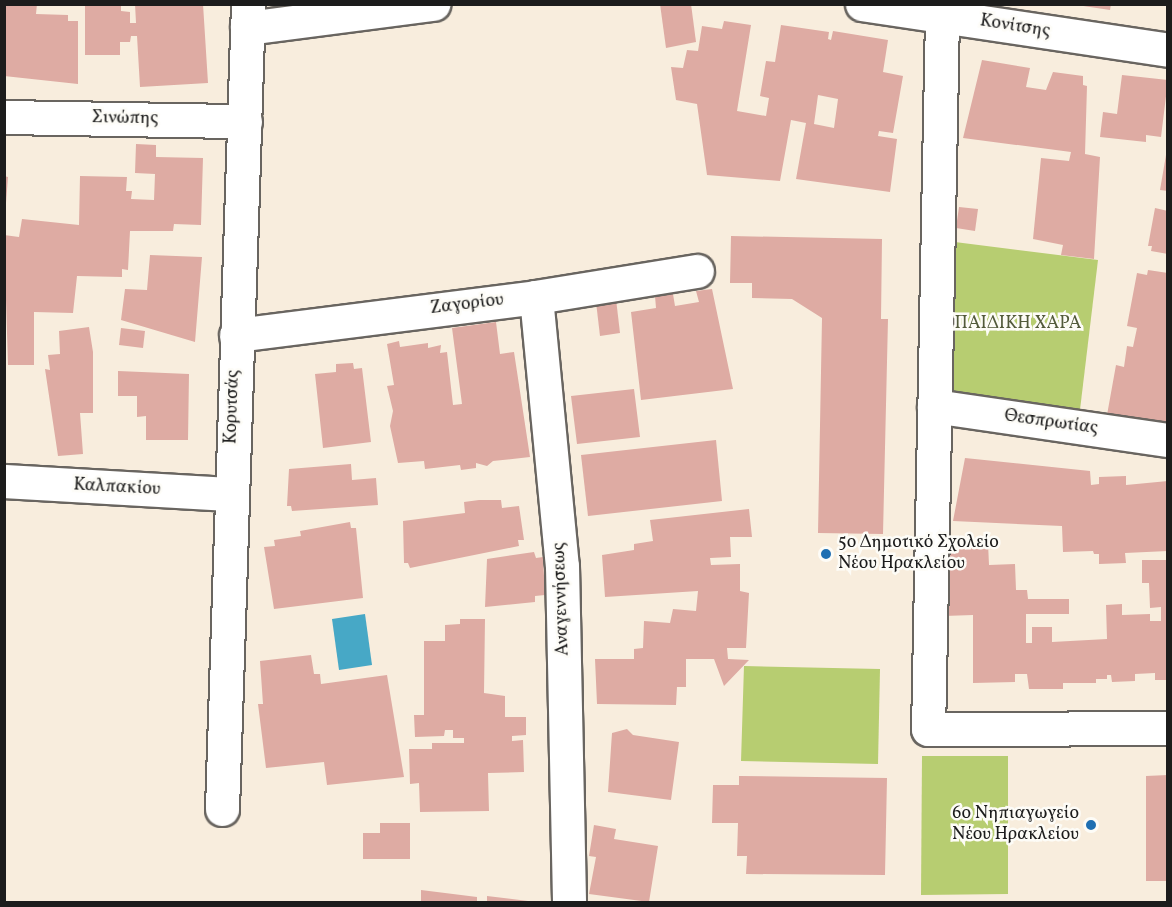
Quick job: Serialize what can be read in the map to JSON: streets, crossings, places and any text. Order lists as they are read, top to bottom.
{
  "streets": {
    "street": [
      "Κονίτσης",
      "Σινώπης",
      "Ζαγορίου",
      "Κορυτσάς",
      "Θεσπρωτίας",
      "Καλπακίου",
      "Αναγεννήσεως"
    ]
  },
  "crossings": [
    ["Σινώπης", "Κορυτσάς"],
    ["Ζαγορίου", "Κορυτσάς"],
    ["Ζαγορίου", "Αναγεννήσεως"],
    ["Κορυτσάς", "Καλπακίου"]
  ],
  "parks": ["ΠΑΙΔΙΚΗ ΧΑΡΑ"],
  "places": ["5ο Δημοτικό Σχολείο Νέου Ηρακλείου", "6ο Νηπιαγωγείο Νέου Ηρακλείου"]
}
